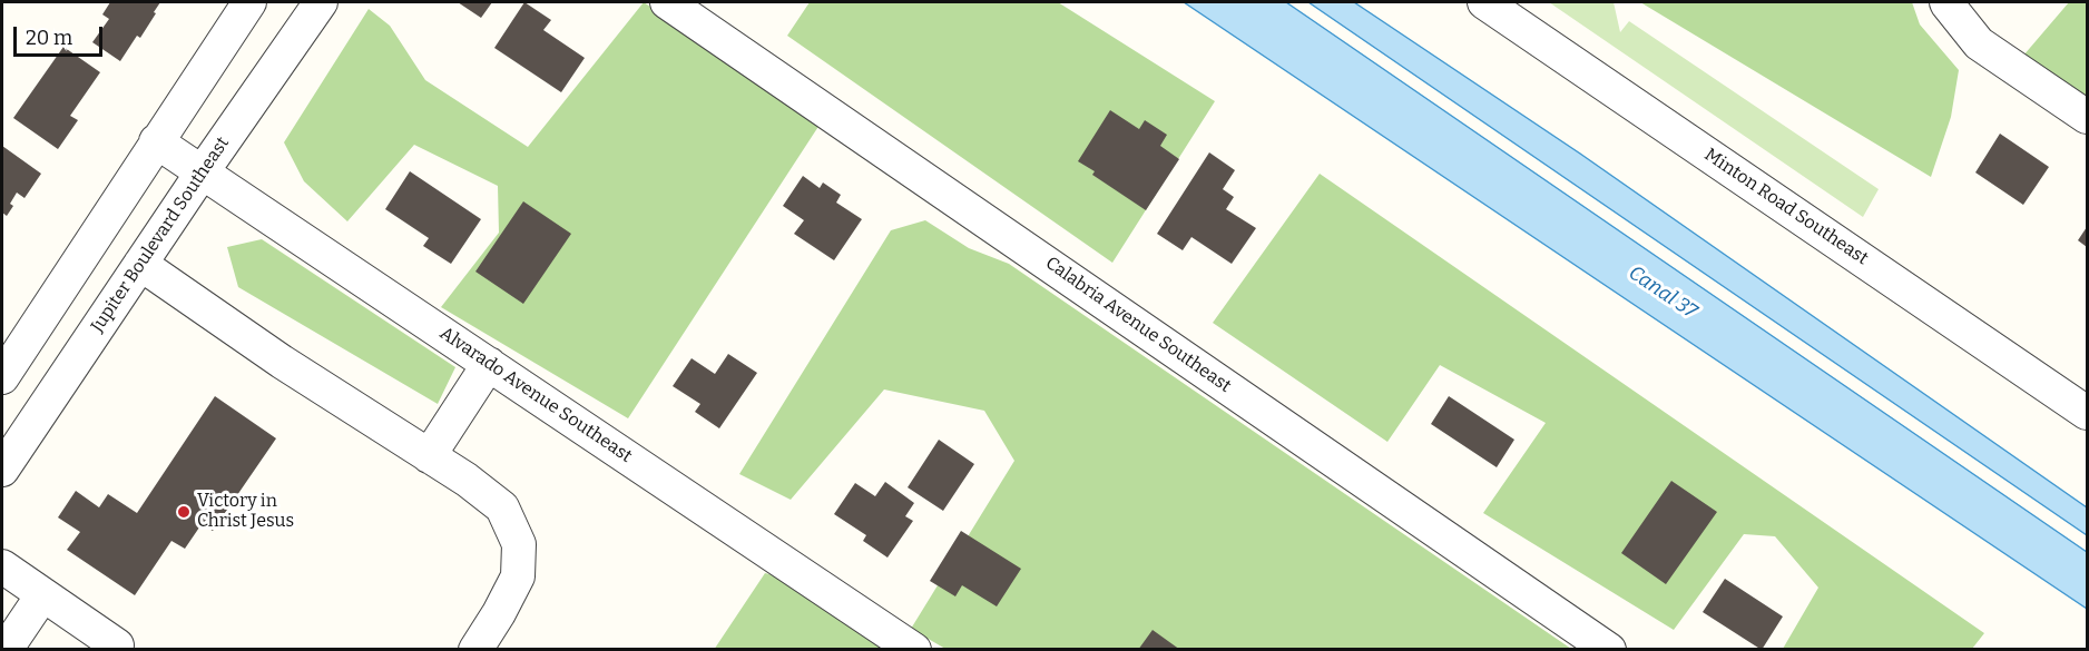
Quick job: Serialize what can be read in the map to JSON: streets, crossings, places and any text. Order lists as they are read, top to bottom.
{
  "streets": {
    "street": [
      "Minton Road Southeast",
      "Jupiter Boulevard Southeast",
      "Calabria Avenue Southeast",
      "Alvarado Avenue Southeast"
    ]
  },
  "crossings": [
    ["Jupiter Boulevard Southeast", "Alvarado Avenue Southeast"]
  ],
  "water": ["Canal 37"],
  "places": ["Victory in Christ Jesus"],
  "scale_bar": "20 m"
}
